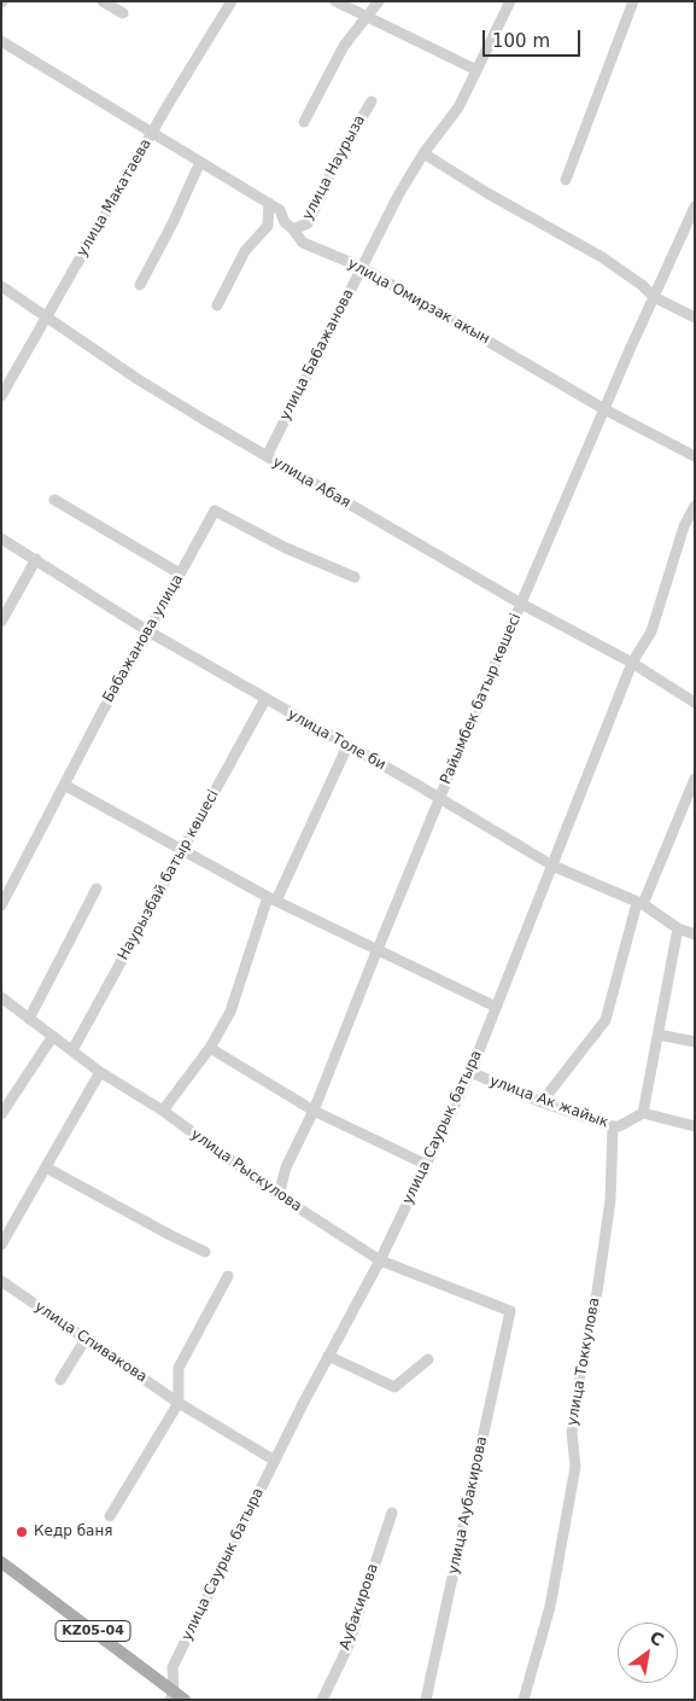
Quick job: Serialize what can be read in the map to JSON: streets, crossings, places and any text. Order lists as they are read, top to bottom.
{
  "streets": {
    "main road": ["KZ05-04"],
    "street": [
      "улица Наурыза",
      "улица Макатаева",
      "улица Омирзак акын",
      "улица Бабажанова",
      "улица Абая",
      "Бабажанова улица",
      "Райымбек батыр көшесі",
      "улица Толе би",
      "Наурызбай батыр көшесі",
      "улица Ак жайык",
      "улица Саурык батыра",
      "улица Рыскулова",
      "улица Спивакова",
      "улица Токкулова",
      "улица Аубакирова",
      "Аубакирова"
    ]
  },
  "crossings": [
    ["улица Наурыза", "улица Омирзак акын"],
    ["улица Макатаева", "улица Омирзак акын"],
    ["улица Макатаева", "улица Абая"],
    ["улица Омирзак акын", "улица Бабажанова"],
    ["улица Омирзак акын", "Райымбек батыр көшесі"],
    ["улица Бабажанова", "улица Абая"],
    ["улица Абая", "Райымбек батыр көшесі"],
    ["улица Абая", "улица Саурык батыра"],
    ["Бабажанова улица", "улица Толе би"],
    ["Райымбек батыр көшесі", "улица Толе би"],
    ["Райымбек батыр көшесі", "улица Рыскулова"],
    ["улица Толе би", "Наурызбай батыр көшесі"],
    ["улица Толе би", "улица Саурык батыра"],
    ["Наурызбай батыр көшесі", "улица Рыскулова"],
    ["улица Ак жайык", "улица Саурык батыра"],
    ["улица Ак жайык", "улица Токкулова"],
    ["улица Саурык батыра", "улица Рыскулова"],
    ["улица Саурык батыра", "улица Спивакова"],
    ["улица Саурык батыра", "KZ05-04"],
    ["улица Рыскулова", "улица Аубакирова"]
  ],
  "places": ["Кедр баня"],
  "scale_bar": "100 m",
  "north": "top right"
}
